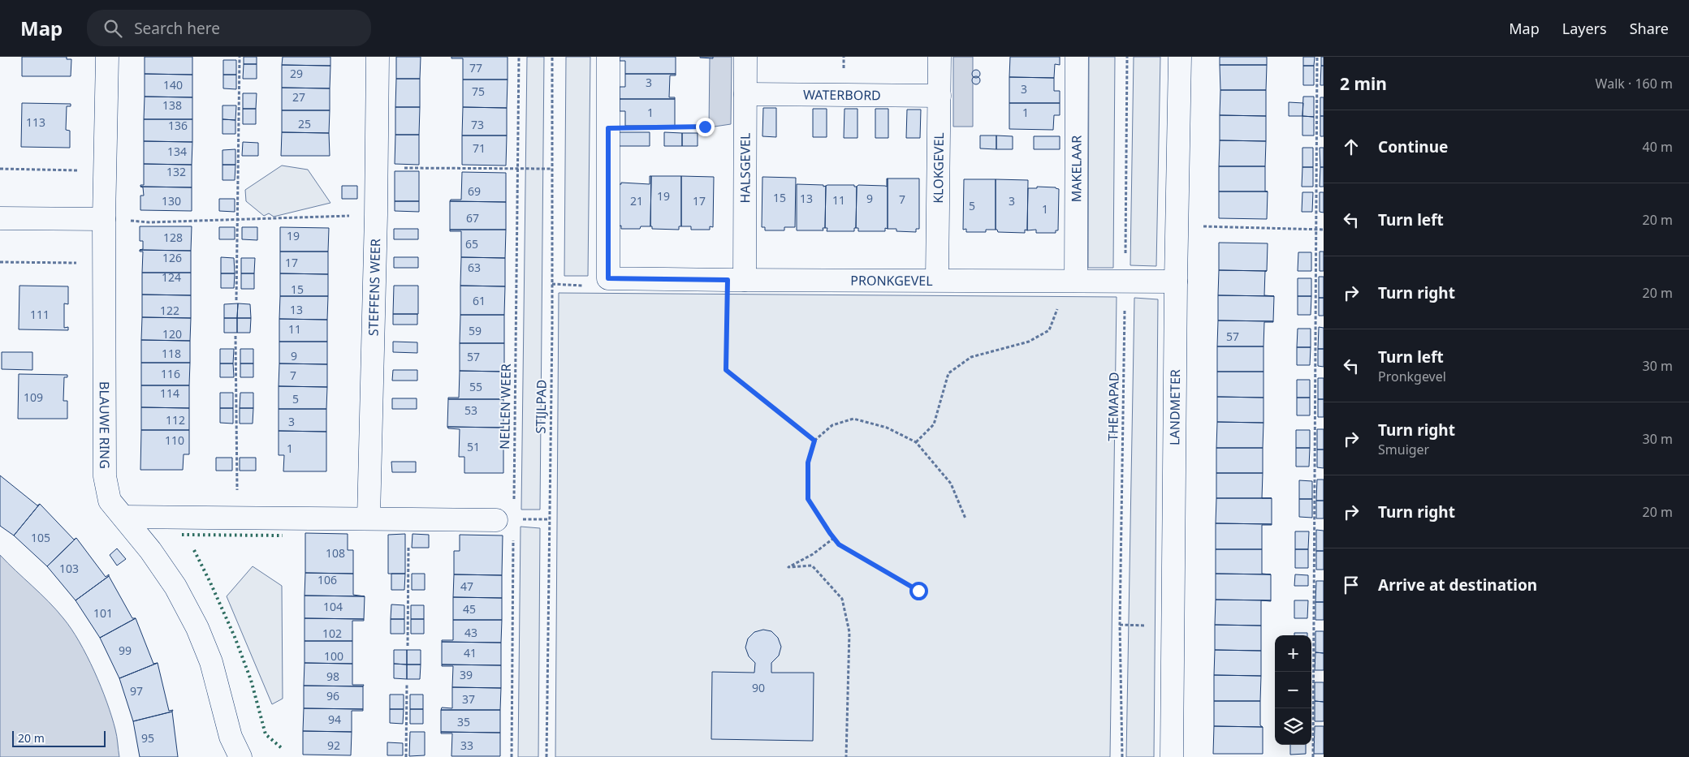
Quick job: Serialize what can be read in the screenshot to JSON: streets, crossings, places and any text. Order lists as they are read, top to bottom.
{
  "streets": {
    "street": [
      "WATERBORD",
      "HALSGEVEL",
      "KLOKGEVEL",
      "MAKELAAR",
      "PRONKGEVEL",
      "STEFFENS WEER",
      "LANDMETER",
      "BLAUWE RING"
    ],
    "path": ["NELLEN WEER", "STIJLPAD", "THEMAPAD"]
  },
  "crossings": [
    ["WATERBORD", "HALSGEVEL"],
    ["WATERBORD", "KLOKGEVEL"],
    ["HALSGEVEL", "PRONKGEVEL"],
    ["KLOKGEVEL", "PRONKGEVEL"],
    ["MAKELAAR", "PRONKGEVEL"],
    ["PRONKGEVEL", "THEMAPAD"],
    ["PRONKGEVEL", "LANDMETER"]
  ],
  "house_numbers": [
    "77",
    "29",
    "3",
    "140",
    "3",
    "75",
    "27",
    "138",
    "1",
    "1",
    "113",
    "25",
    "73",
    "136",
    "71",
    "134",
    "132",
    "69",
    "19",
    "15",
    "13",
    "9",
    "7",
    "11",
    "130",
    "21",
    "17",
    "3",
    "5",
    "1",
    "67",
    "19",
    "128",
    "65",
    "126",
    "17",
    "63",
    "124",
    "15",
    "61",
    "13",
    "122",
    "111",
    "11",
    "59",
    "120",
    "57",
    "118",
    "9",
    "57",
    "116",
    "7",
    "55",
    "114",
    "109",
    "5",
    "53",
    "112",
    "3",
    "110",
    "51",
    "1",
    "105",
    "108",
    "103",
    "106",
    "47",
    "104",
    "45",
    "101",
    "43",
    "102",
    "99",
    "41",
    "100",
    "39",
    "98",
    "90",
    "97",
    "96",
    "37",
    "94",
    "35",
    "95",
    "92",
    "33"
  ],
  "scale_bar": "20 m",
  "page": {
    "header": "Map",
    "search": "Search here",
    "nav": ["Map", "Layers", "Share"],
    "heading": ["2 min", "Walk · 160 m"],
    "list": [
      ["Continue", "40 m"],
      ["Turn left", "20 m"],
      ["Turn right", "20 m"],
      ["Turn left", "Pronkgevel", "30 m"],
      ["Turn right", "Smuiger", "30 m"],
      ["Turn right", "20 m"],
      "Arrive at destination"
    ],
    "map_buttons": ["+", "−"],
    "scale": "20 m"
  }
}
